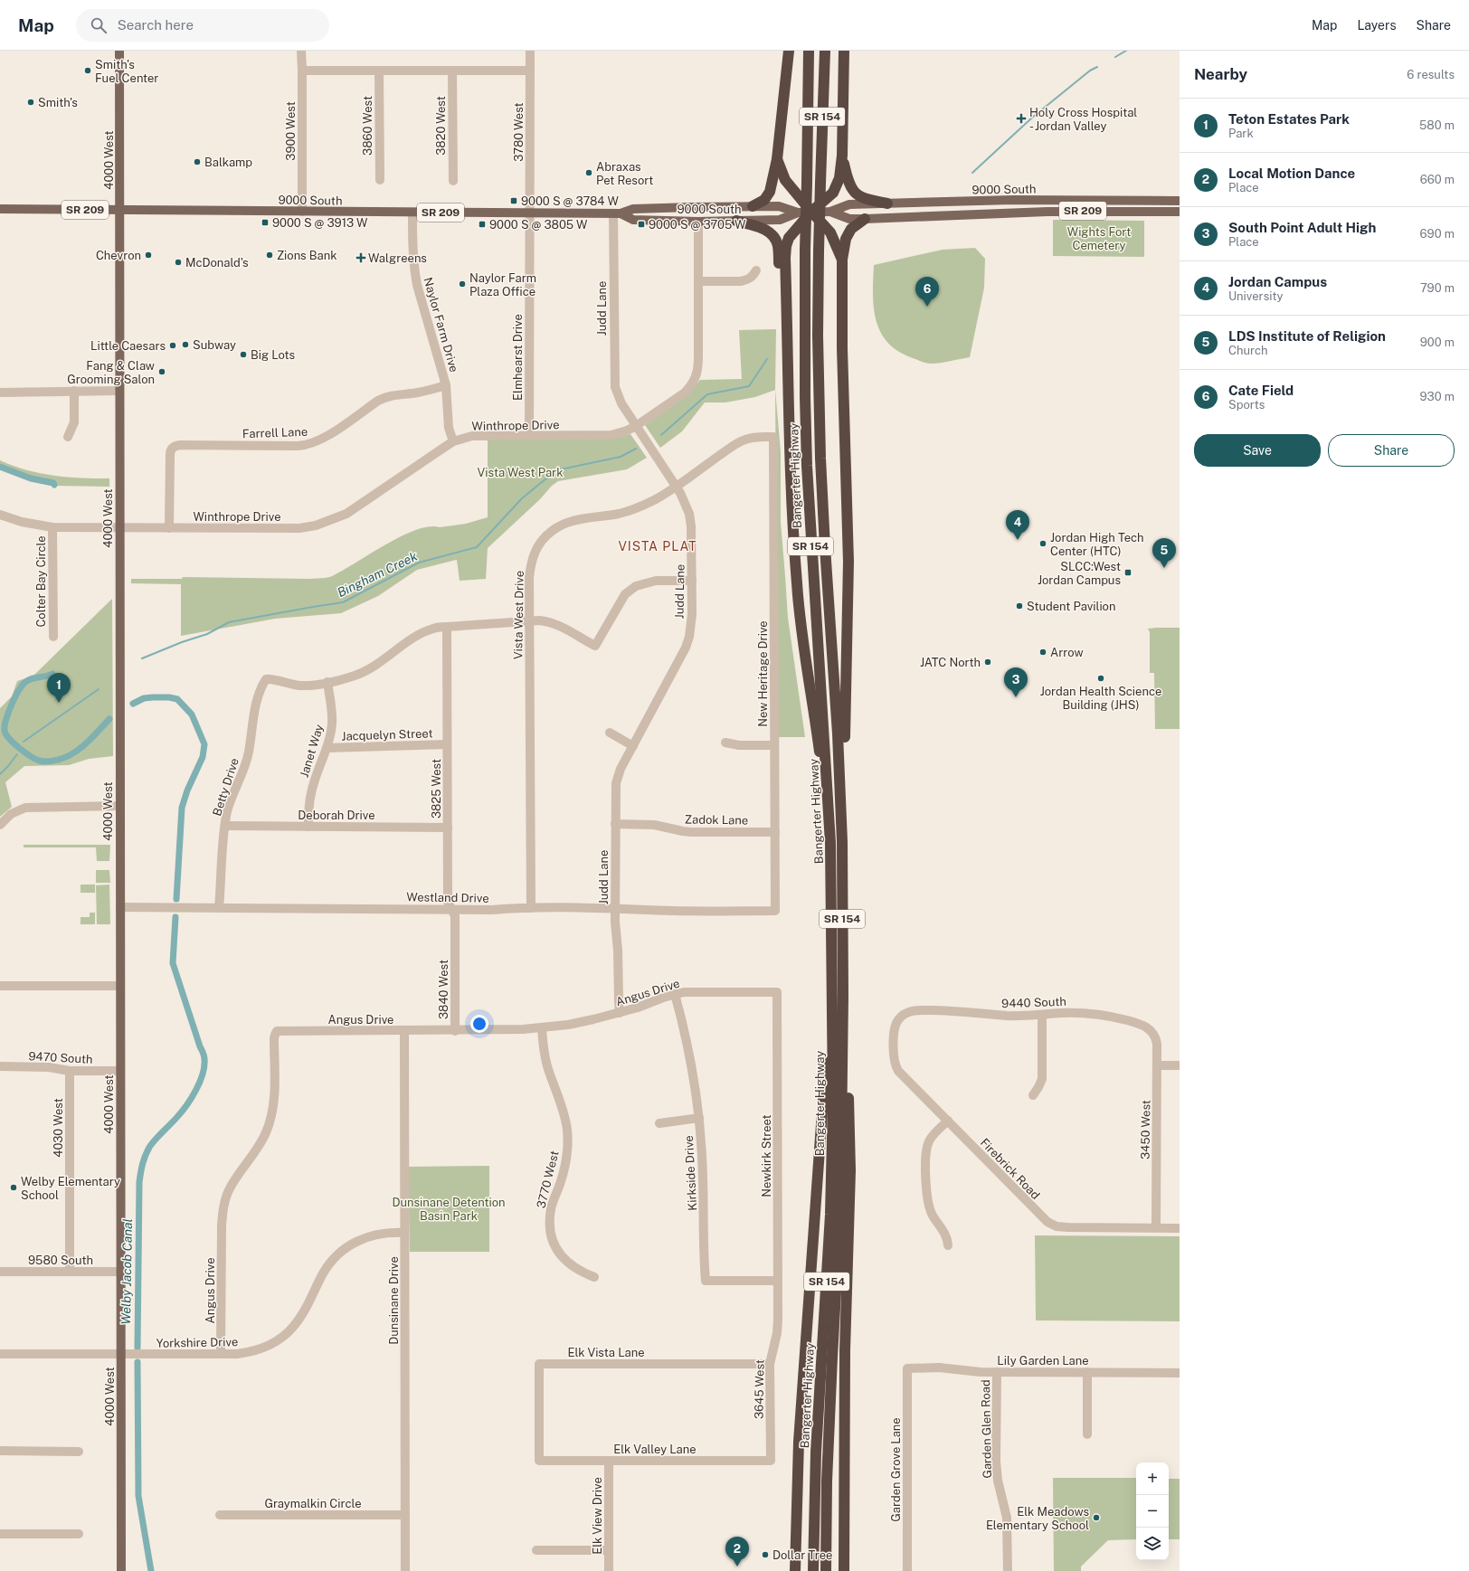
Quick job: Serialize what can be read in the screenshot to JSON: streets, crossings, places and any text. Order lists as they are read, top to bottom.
{
  "streets": {
    "highway": ["SR 154", "Bangerter Highway"],
    "main road": ["4000 West", "9000 South", "SR 209"],
    "street": [
      "3860 West",
      "3820 West",
      "3900 West",
      "3780 West",
      "Judd Lane",
      "Naylor Farm Drive",
      "Elmhearst Drive",
      "Winthrope Drive",
      "Farrell Lane",
      "Colter Bay Circle",
      "Vista West Drive",
      "New Heritage Drive",
      "Jacquelyn Street",
      "Janet Way",
      "Betty Drive",
      "3825 West",
      "Deborah Drive",
      "Zadok Lane",
      "Westland Drive",
      "3840 West",
      "Angus Drive",
      "9440 South",
      "9470 South",
      "4030 West",
      "3450 West",
      "Newkirk Street",
      "Firebrick Road",
      "Kirkside Drive",
      "3770 West",
      "9580 South",
      "Dunsinane Drive",
      "Yorkshire Drive",
      "Elk Vista Lane",
      "Lily Garden Lane",
      "3645 West",
      "Garden Glen Road",
      "Elk Valley Lane",
      "Garden Grove Lane",
      "Graymalkin Circle",
      "Elk View Drive"
    ]
  },
  "crossings": [
    ["3900 West", "9000 South"],
    ["3780 West", "9000 South"],
    ["3780 West", "Elmhearst Drive"],
    ["4000 West", "9000 South"],
    ["4000 West", "Winthrope Drive"],
    ["4000 West", "Westland Drive"],
    ["4000 West", "9470 South"],
    ["4000 West", "9580 South"],
    ["4000 West", "Yorkshire Drive"],
    ["9000 South", "Judd Lane"],
    ["9000 South", "Naylor Farm Drive"],
    ["9000 South", "Elmhearst Drive"],
    ["9000 South", "Winthrope Drive"],
    ["Judd Lane", "Winthrope Drive"],
    ["Judd Lane", "Vista West Drive"],
    ["Judd Lane", "Zadok Lane"],
    ["Judd Lane", "Westland Drive"],
    ["Judd Lane", "Angus Drive"],
    ["Naylor Farm Drive", "Winthrope Drive"],
    ["Naylor Farm Drive", "Farrell Lane"],
    ["Elmhearst Drive", "Winthrope Drive"],
    ["Winthrope Drive", "Farrell Lane"],
    ["Winthrope Drive", "Colter Bay Circle"],
    ["Vista West Drive", "New Heritage Drive"],
    ["Vista West Drive", "Westland Drive"],
    ["New Heritage Drive", "Zadok Lane"],
    ["New Heritage Drive", "Westland Drive"],
    ["Jacquelyn Street", "Janet Way"],
    ["Jacquelyn Street", "3825 West"],
    ["Janet Way", "Betty Drive"],
    ["Janet Way", "Deborah Drive"],
    ["Betty Drive", "Deborah Drive"],
    ["Betty Drive", "Westland Drive"],
    ["3825 West", "Deborah Drive"],
    ["3825 West", "Westland Drive"],
    ["3825 West", "3840 West"],
    ["3840 West", "Angus Drive"],
    ["Angus Drive", "Newkirk Street"],
    ["Angus Drive", "Kirkside Drive"],
    ["Angus Drive", "3770 West"],
    ["Angus Drive", "Dunsinane Drive"],
    ["Angus Drive", "Yorkshire Drive"],
    ["9440 South", "3450 West"],
    ["9440 South", "Firebrick Road"],
    ["9470 South", "4030 West"],
    ["4030 West", "9580 South"],
    ["3450 West", "Firebrick Road"],
    ["Newkirk Street", "Kirkside Drive"],
    ["Newkirk Street", "3645 West"],
    ["Dunsinane Drive", "Yorkshire Drive"],
    ["Dunsinane Drive", "Graymalkin Circle"],
    ["Elk Vista Lane", "3645 West"],
    ["Elk Vista Lane", "Elk Valley Lane"],
    ["Lily Garden Lane", "Garden Glen Road"],
    ["Lily Garden Lane", "Garden Grove Lane"],
    ["3645 West", "Elk Valley Lane"],
    ["Elk Valley Lane", "Elk View Drive"]
  ],
  "districts": ["VISTA PLAT"],
  "water": ["Bingham Creek", "Welby Jacob Canal"],
  "parks": ["Wights Fort Cemetery", "Vista West Park", "Dunsinane Detention Basin Park"],
  "places": {
    "other": [
      "Smith's Fuel Center",
      "Smith's",
      "Balkamp",
      "Abraxas Pet Resort",
      "Chevron",
      "Zions Bank",
      "McDonald's",
      "Naylor Farm Plaza Office",
      "Subway",
      "Little Caesars",
      "Big Lots",
      "Fang & Claw Grooming Salon",
      "Jordan High Tech Center (HTC)",
      "Student Pavilion",
      "Arrow",
      "JATC North",
      "Jordan Health Science Building (JHS)",
      "Welby Elementary School",
      "Elk Meadows Elementary School",
      "Dollar Tree"
    ],
    "health": ["Holy Cross Hospital - Jordan Valley", "Walgreens"],
    "transit": [
      "9000 S @ 3784 W",
      "9000 S @ 3913 W",
      "9000 S @ 3805 W",
      "9000 S @ 3705 W",
      "SLCC:West Jordan Campus"
    ]
  },
  "page": {
    "header": "Map",
    "search": "Search here",
    "nav": ["Map", "Layers", "Share"],
    "heading": ["Nearby", "6 results"],
    "list": [
      {
        "mark": "1",
        "name": "Teton Estates Park",
        "note": "Park",
        "value": "580 m"
      },
      {
        "mark": "2",
        "name": "Local Motion Dance",
        "note": "Place",
        "value": "660 m"
      },
      {
        "mark": "3",
        "name": "South Point Adult High",
        "note": "Place",
        "value": "690 m"
      },
      {
        "mark": "4",
        "name": "Jordan Campus",
        "note": "University",
        "value": "790 m"
      },
      {
        "mark": "5",
        "name": "LDS Institute of Religion",
        "note": "Church",
        "value": "900 m"
      },
      {
        "mark": "6",
        "name": "Cate Field",
        "note": "Sports",
        "value": "930 m"
      }
    ],
    "pins": [
      "6",
      "4",
      "5",
      "3",
      "1",
      "2"
    ],
    "buttons": ["Save", "Share"],
    "map_buttons": ["+", "−"]
  }
}
